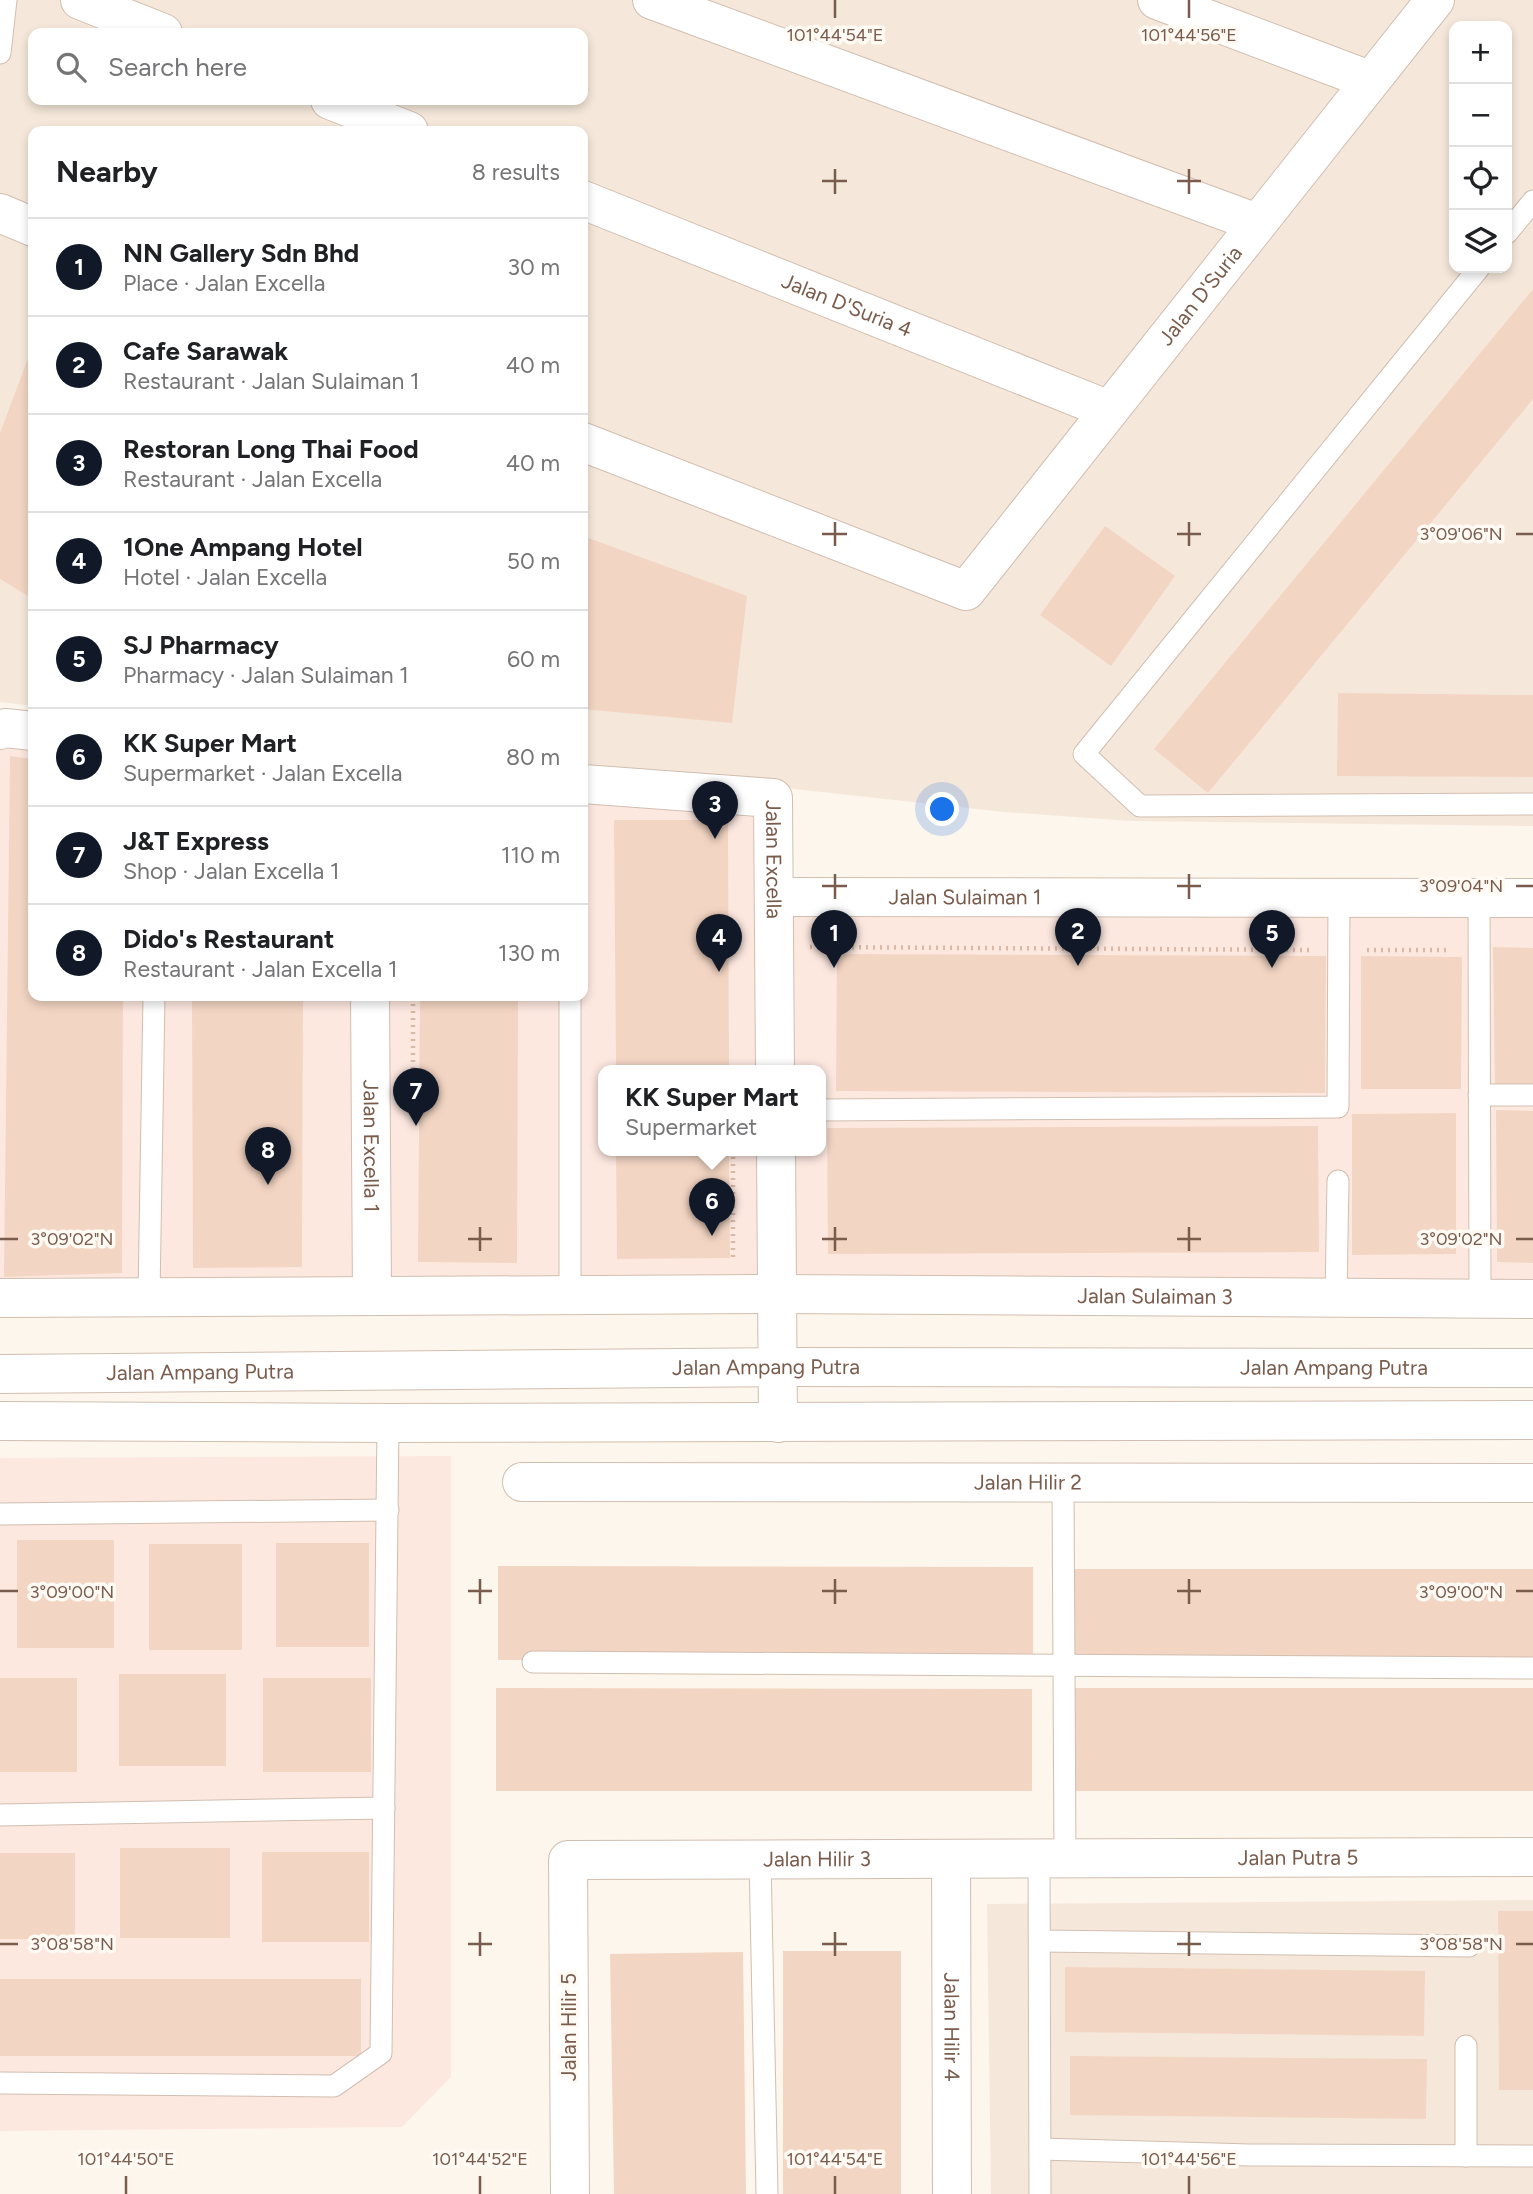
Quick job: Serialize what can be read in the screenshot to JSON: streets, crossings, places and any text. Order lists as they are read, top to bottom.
{
  "streets": {
    "street": [
      "Jalan D'Suria",
      "Jalan D'Suria 4",
      "Jalan Excella",
      "Jalan Sulaiman 1",
      "Jalan Excella 1",
      "Jalan Sulaiman 3",
      "Jalan Ampang Putra",
      "Jalan Hilir 2",
      "Jalan Putra 5",
      "Jalan Hilir 3",
      "Jalan Hilir 5",
      "Jalan Hilir 4"
    ]
  },
  "crossings": [
    ["Jalan D'Suria", "Jalan D'Suria 4"],
    ["Jalan Excella", "Jalan Sulaiman 1"],
    ["Jalan Excella 1", "Jalan Sulaiman 3"],
    ["Jalan Putra 5", "Jalan Hilir 3"],
    ["Jalan Hilir 3", "Jalan Hilir 5"],
    ["Jalan Hilir 3", "Jalan Hilir 4"]
  ],
  "page": {
    "map_buttons": ["+", "−"],
    "search": "Search here",
    "heading": ["Nearby", "8 results"],
    "list": [
      {
        "mark": "1",
        "name": "NN Gallery Sdn Bhd",
        "note": "Place · Jalan Excella",
        "value": "30 m"
      },
      {
        "mark": "2",
        "name": "Cafe Sarawak",
        "note": "Restaurant · Jalan Sulaiman 1",
        "value": "40 m"
      },
      {
        "mark": "3",
        "name": "Restoran Long Thai Food",
        "note": "Restaurant · Jalan Excella",
        "value": "40 m"
      },
      {
        "mark": "4",
        "name": "1One Ampang Hotel",
        "note": "Hotel · Jalan Excella",
        "value": "50 m"
      },
      {
        "mark": "5",
        "name": "SJ Pharmacy",
        "note": "Pharmacy · Jalan Sulaiman 1",
        "value": "60 m"
      },
      {
        "mark": "6",
        "name": "KK Super Mart",
        "note": "Supermarket · Jalan Excella",
        "value": "80 m"
      },
      {
        "mark": "7",
        "name": "J&T Express",
        "note": "Shop · Jalan Excella 1",
        "value": "110 m"
      },
      {
        "mark": "8",
        "name": "Dido's Restaurant",
        "note": "Restaurant · Jalan Excella 1",
        "value": "130 m"
      }
    ],
    "pins": [
      "3",
      "2",
      "1",
      "5",
      "4",
      "7",
      "8",
      "6"
    ],
    "popup": ["KK Super Mart", "Supermarket"]
  },
  "coordinates": [
    "101°44'54\"E",
    "101°44'56\"E",
    "3°09'06\"N",
    "3°09'04\"N",
    "3°09'02\"N",
    "3°09'00\"N",
    "3°08'58\"N",
    "101°44'50\"E",
    "101°44'52\"E"
  ]
}
